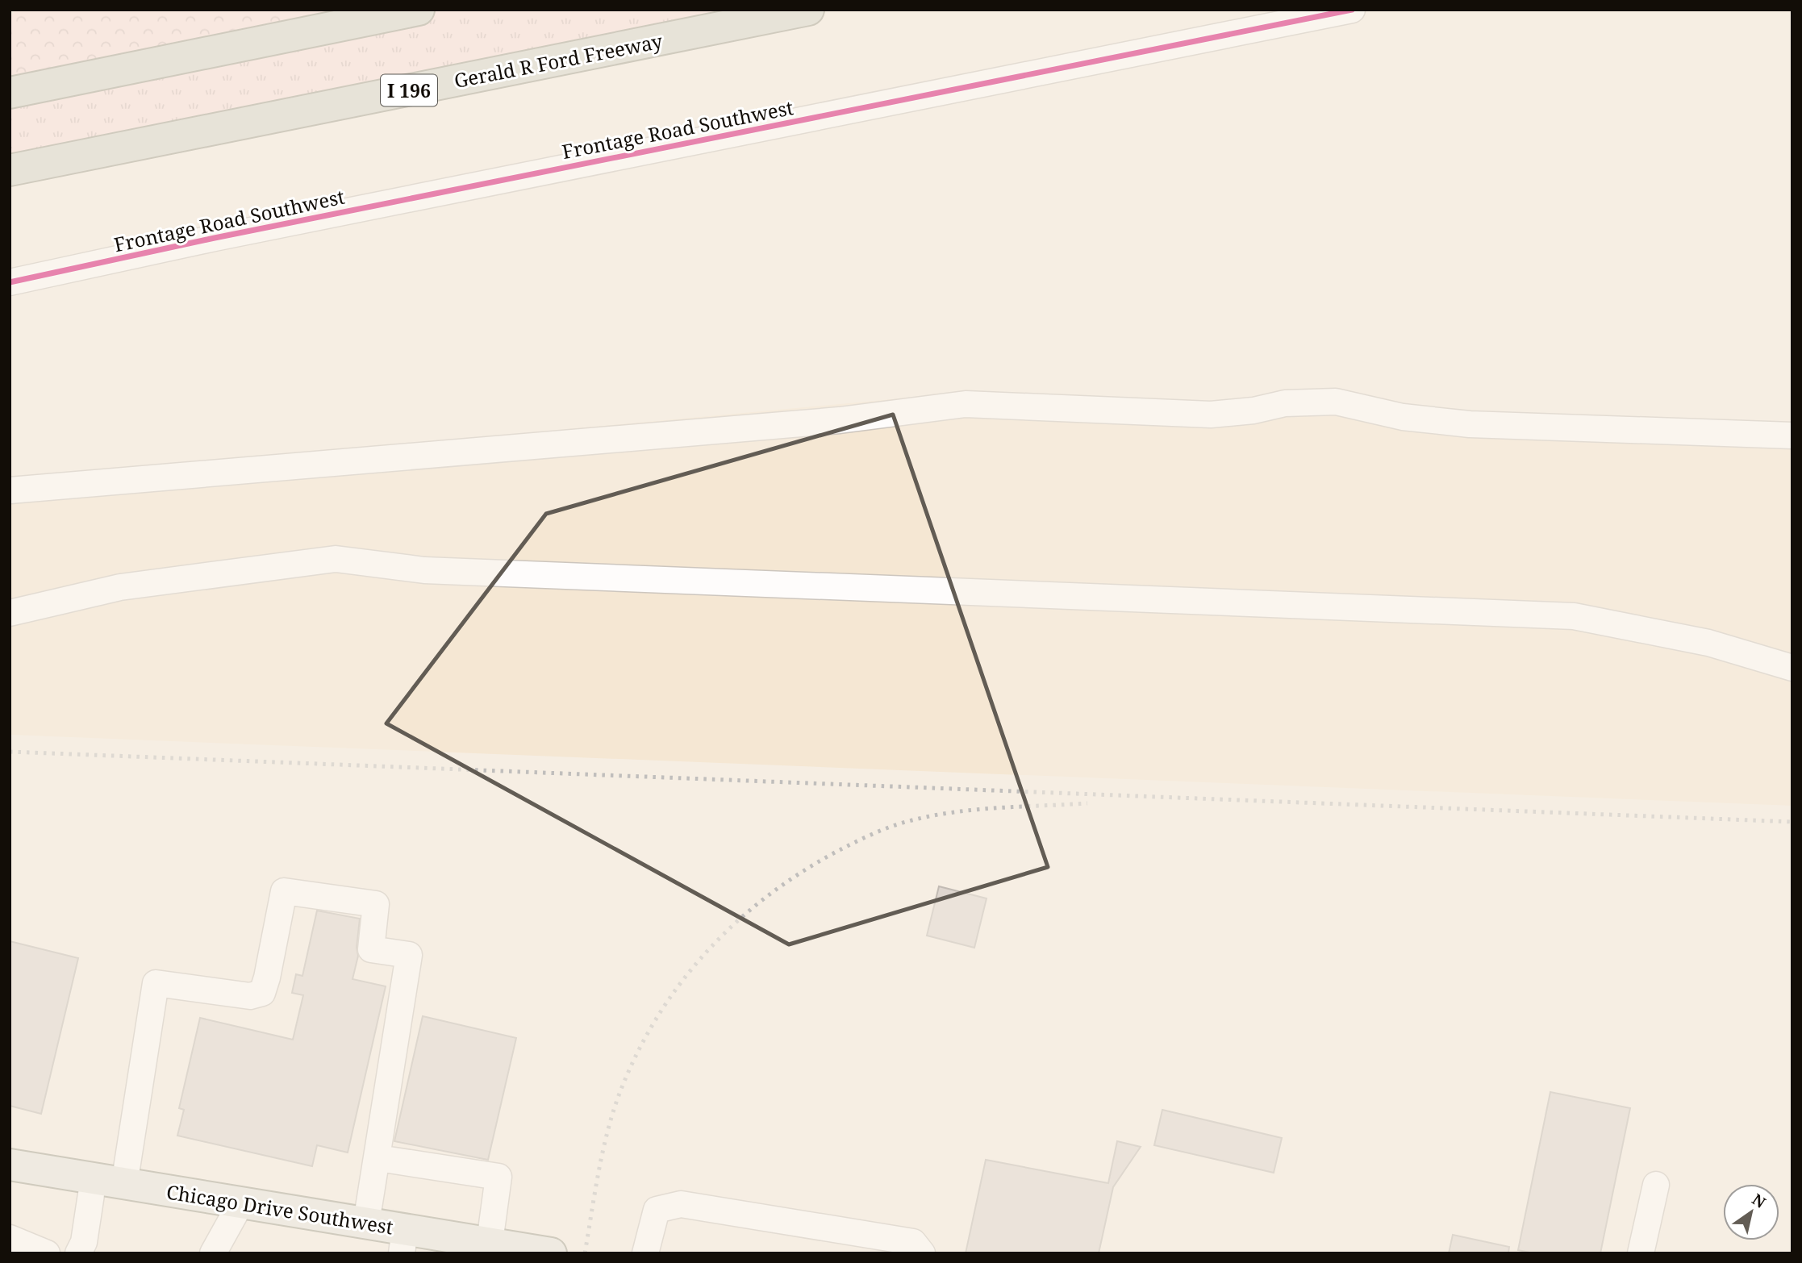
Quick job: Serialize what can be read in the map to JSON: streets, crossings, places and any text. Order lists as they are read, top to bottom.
{
  "streets": {
    "highway": ["Gerald R Ford Freeway", "I 196"],
    "main road": ["Chicago Drive Southwest"],
    "street": ["Frontage Road Southwest"]
  },
  "north": "top right"
}
